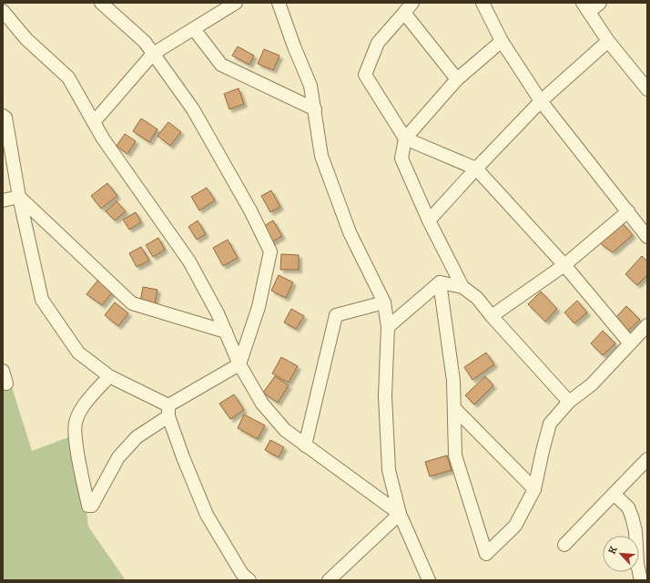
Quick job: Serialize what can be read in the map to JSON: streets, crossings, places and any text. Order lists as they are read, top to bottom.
{
  "north": "top left"
}
